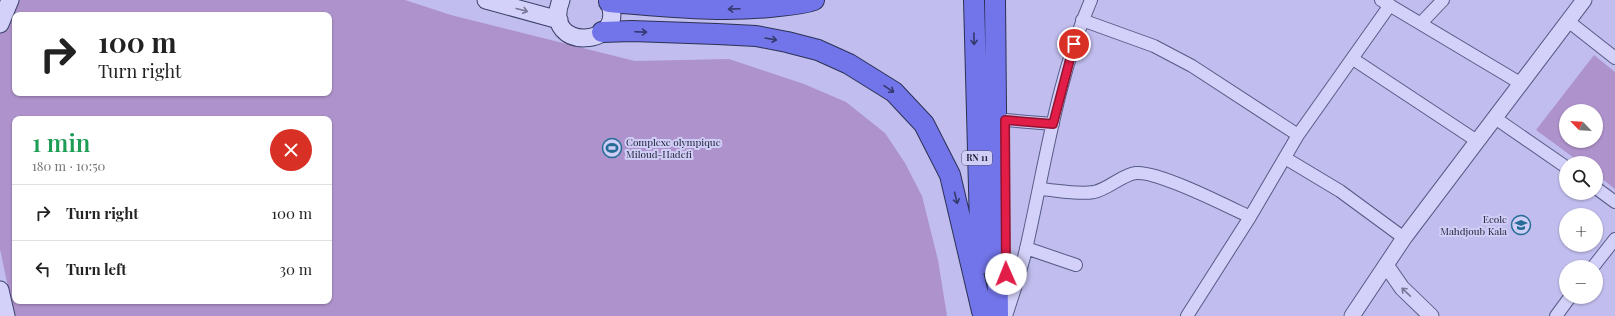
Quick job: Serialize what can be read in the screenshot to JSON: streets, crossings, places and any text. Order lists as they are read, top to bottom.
{
  "streets": {
    "highway": ["RN 11"]
  },
  "places": {
    "sports": ["Complexe olympique Miloud-Hadefi"],
    "school or university": ["Ecole Mahdjoub Kala"]
  },
  "north": "top left",
  "page": {
    "turn": ["100 m", "Turn right"],
    "map_buttons": ["+", "−"],
    "heading": ["1 min", "180 m · 10:50"],
    "list": [
      {
        "name": "Turn right",
        "value": "100 m"
      },
      {
        "name": "Turn left",
        "value": "30 m"
      }
    ]
  }
}
